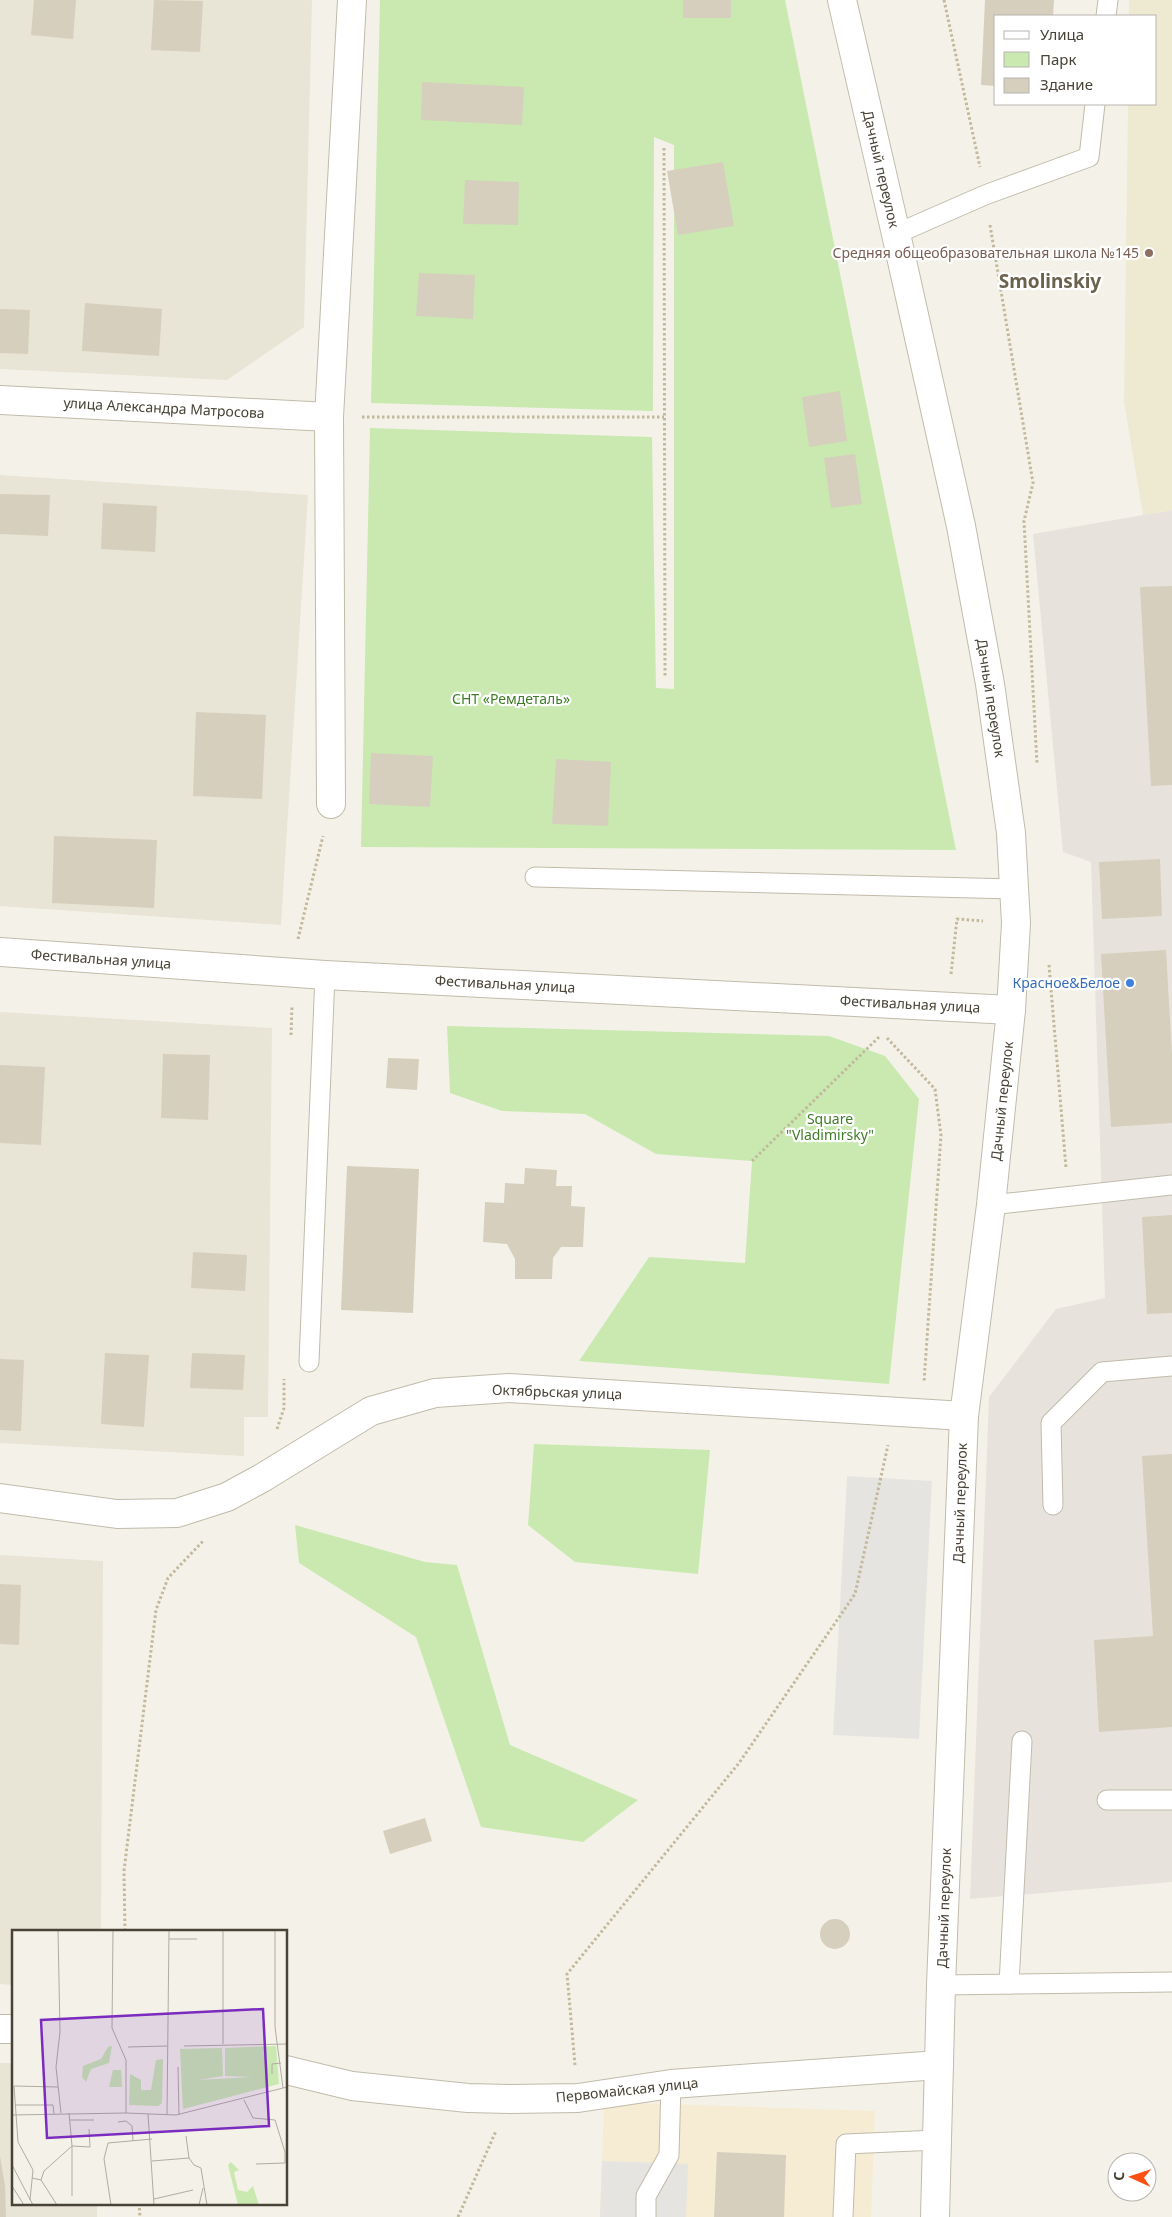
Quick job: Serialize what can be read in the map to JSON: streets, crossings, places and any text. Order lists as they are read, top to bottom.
{
  "streets": {
    "street": [
      "Дачный переулок",
      "улица Александра Матросова",
      "Фестивальная улица",
      "Октябрьская улица",
      "Первомайская улица"
    ]
  },
  "crossings": [
    ["Дачный переулок", "Фестивальная улица"],
    ["Дачный переулок", "Октябрьская улица"],
    ["Дачный переулок", "Первомайская улица"]
  ],
  "districts": ["Smolinskiy"],
  "parks": ["СНТ «Ремдеталь»", "Square \"Vladimirsky\""],
  "places": ["Средняя общеобразовательная школа №145", "Красное&Белое"],
  "legend": ["Улица", "Парк", "Здание"],
  "north": "left"
}
